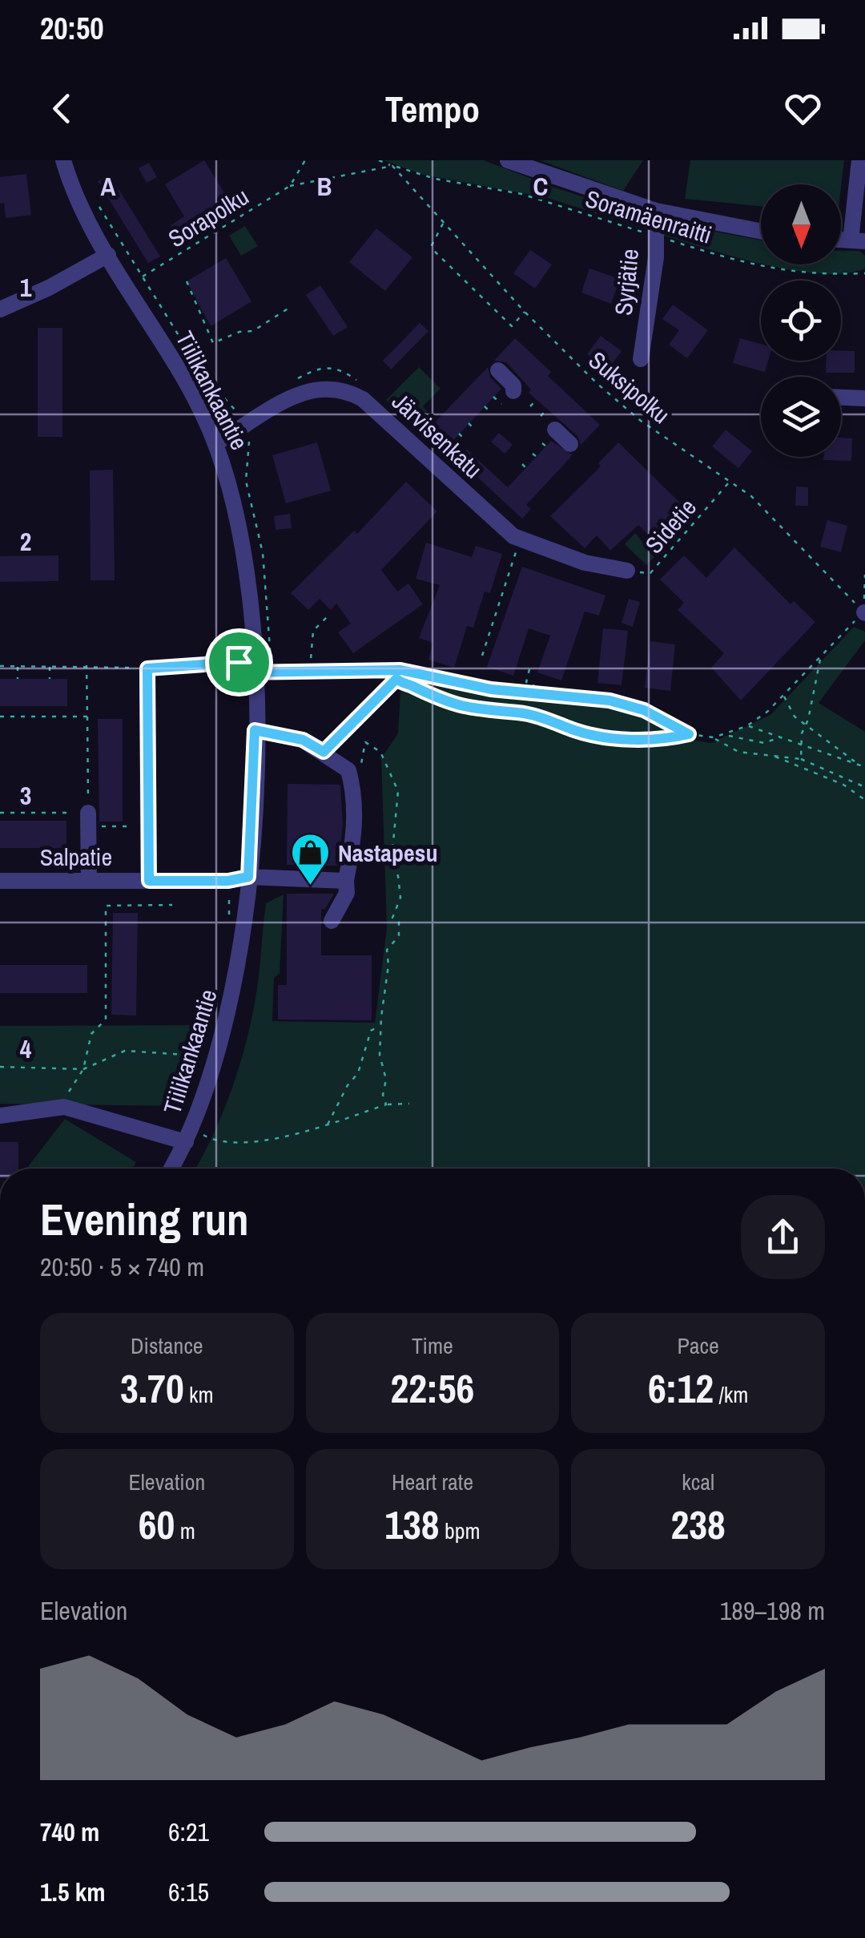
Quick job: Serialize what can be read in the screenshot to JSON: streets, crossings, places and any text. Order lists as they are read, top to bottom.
{
  "streets": {
    "street": [
      "Syrjätie",
      "Tiilikankaantie",
      "Järvisenkatu",
      "Salpatie"
    ],
    "path": [
      "Soramäenraitti",
      "Sorapolku",
      "Suksipolku",
      "Sidetie"
    ]
  },
  "crossings": [
    ["Soramäenraitti", "Syrjätie"],
    ["Soramäenraitti", "Suksipolku"],
    ["Sorapolku", "Tiilikankaantie"],
    ["Suksipolku", "Sidetie"],
    ["Tiilikankaantie", "Järvisenkatu"],
    ["Tiilikankaantie", "Salpatie"],
    ["Järvisenkatu", "Sidetie"]
  ],
  "places": {
    "shop": ["Nastapesu"]
  },
  "north": "bottom",
  "page": {
    "status": "20:50",
    "header": "Tempo",
    "heading": ["Evening run", "20:50 · 5 × 740 m"],
    "stats": [
      ["Distance", "3.70 km"],
      ["Time", "22:56"],
      ["Pace", "6:12 /km"],
      ["Elevation", "60 m"],
      ["Heart rate", "138 bpm"],
      ["kcal", "238"]
    ],
    "chart": ["Elevation", "189–198 m"],
    "list": [
      {
        "name": "740 m",
        "note": "6:21"
      },
      {
        "name": "1.5 km",
        "note": "6:15"
      }
    ]
  },
  "grid": {
    "columns": ["A", "B", "C"],
    "rows": [
      "1",
      "2",
      "3",
      "4"
    ]
  }
}
